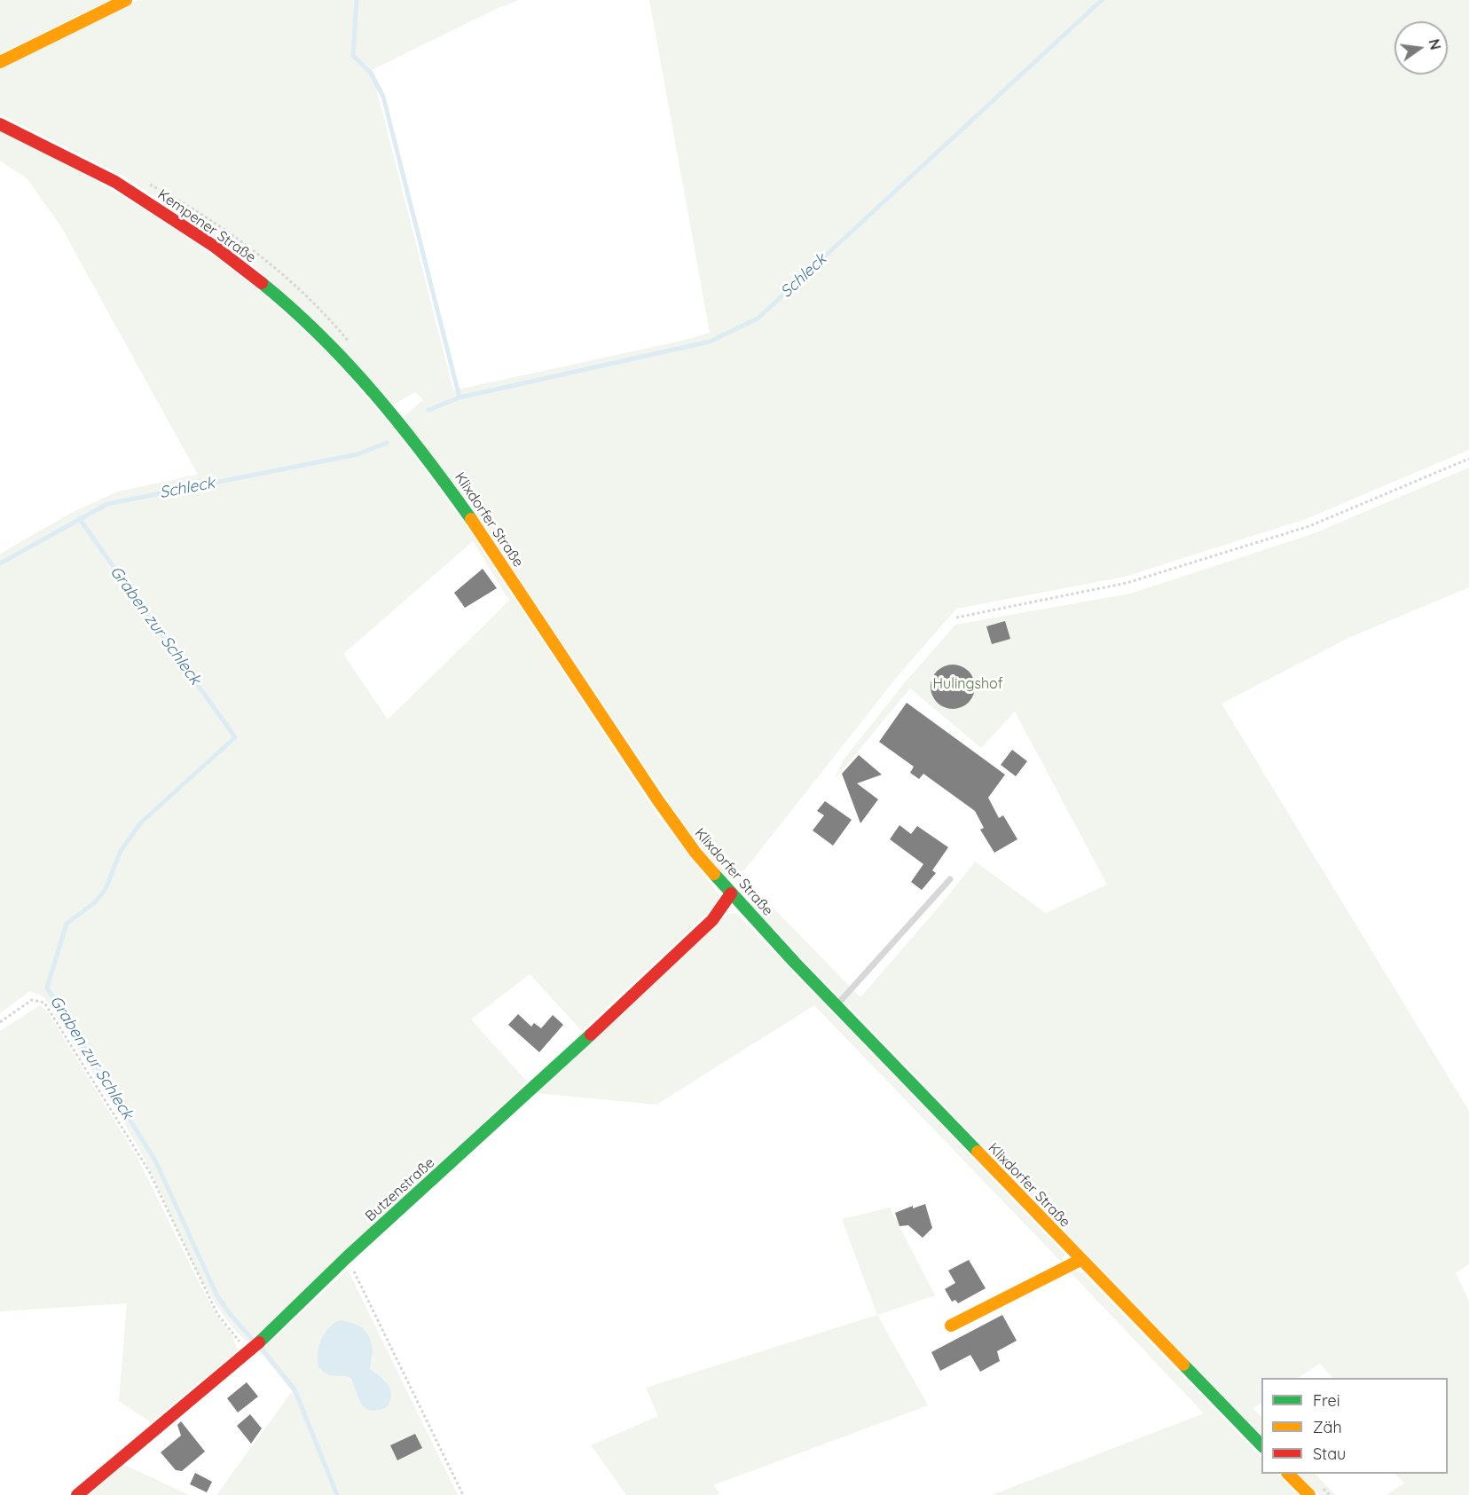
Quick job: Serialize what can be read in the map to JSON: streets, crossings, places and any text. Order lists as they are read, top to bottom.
{
  "streets": {
    "street": ["Kempener Straße", "Klixdorfer Straße", "Butzenstraße"]
  },
  "crossings": [
    ["Kempener Straße", "Klixdorfer Straße"],
    ["Klixdorfer Straße", "Butzenstraße"]
  ],
  "water": ["Schleck", "Graben zur Schleck"],
  "parks": ["Hulingshof"],
  "legend": ["Frei", "Zäh", "Stau"],
  "north": "right"
}
